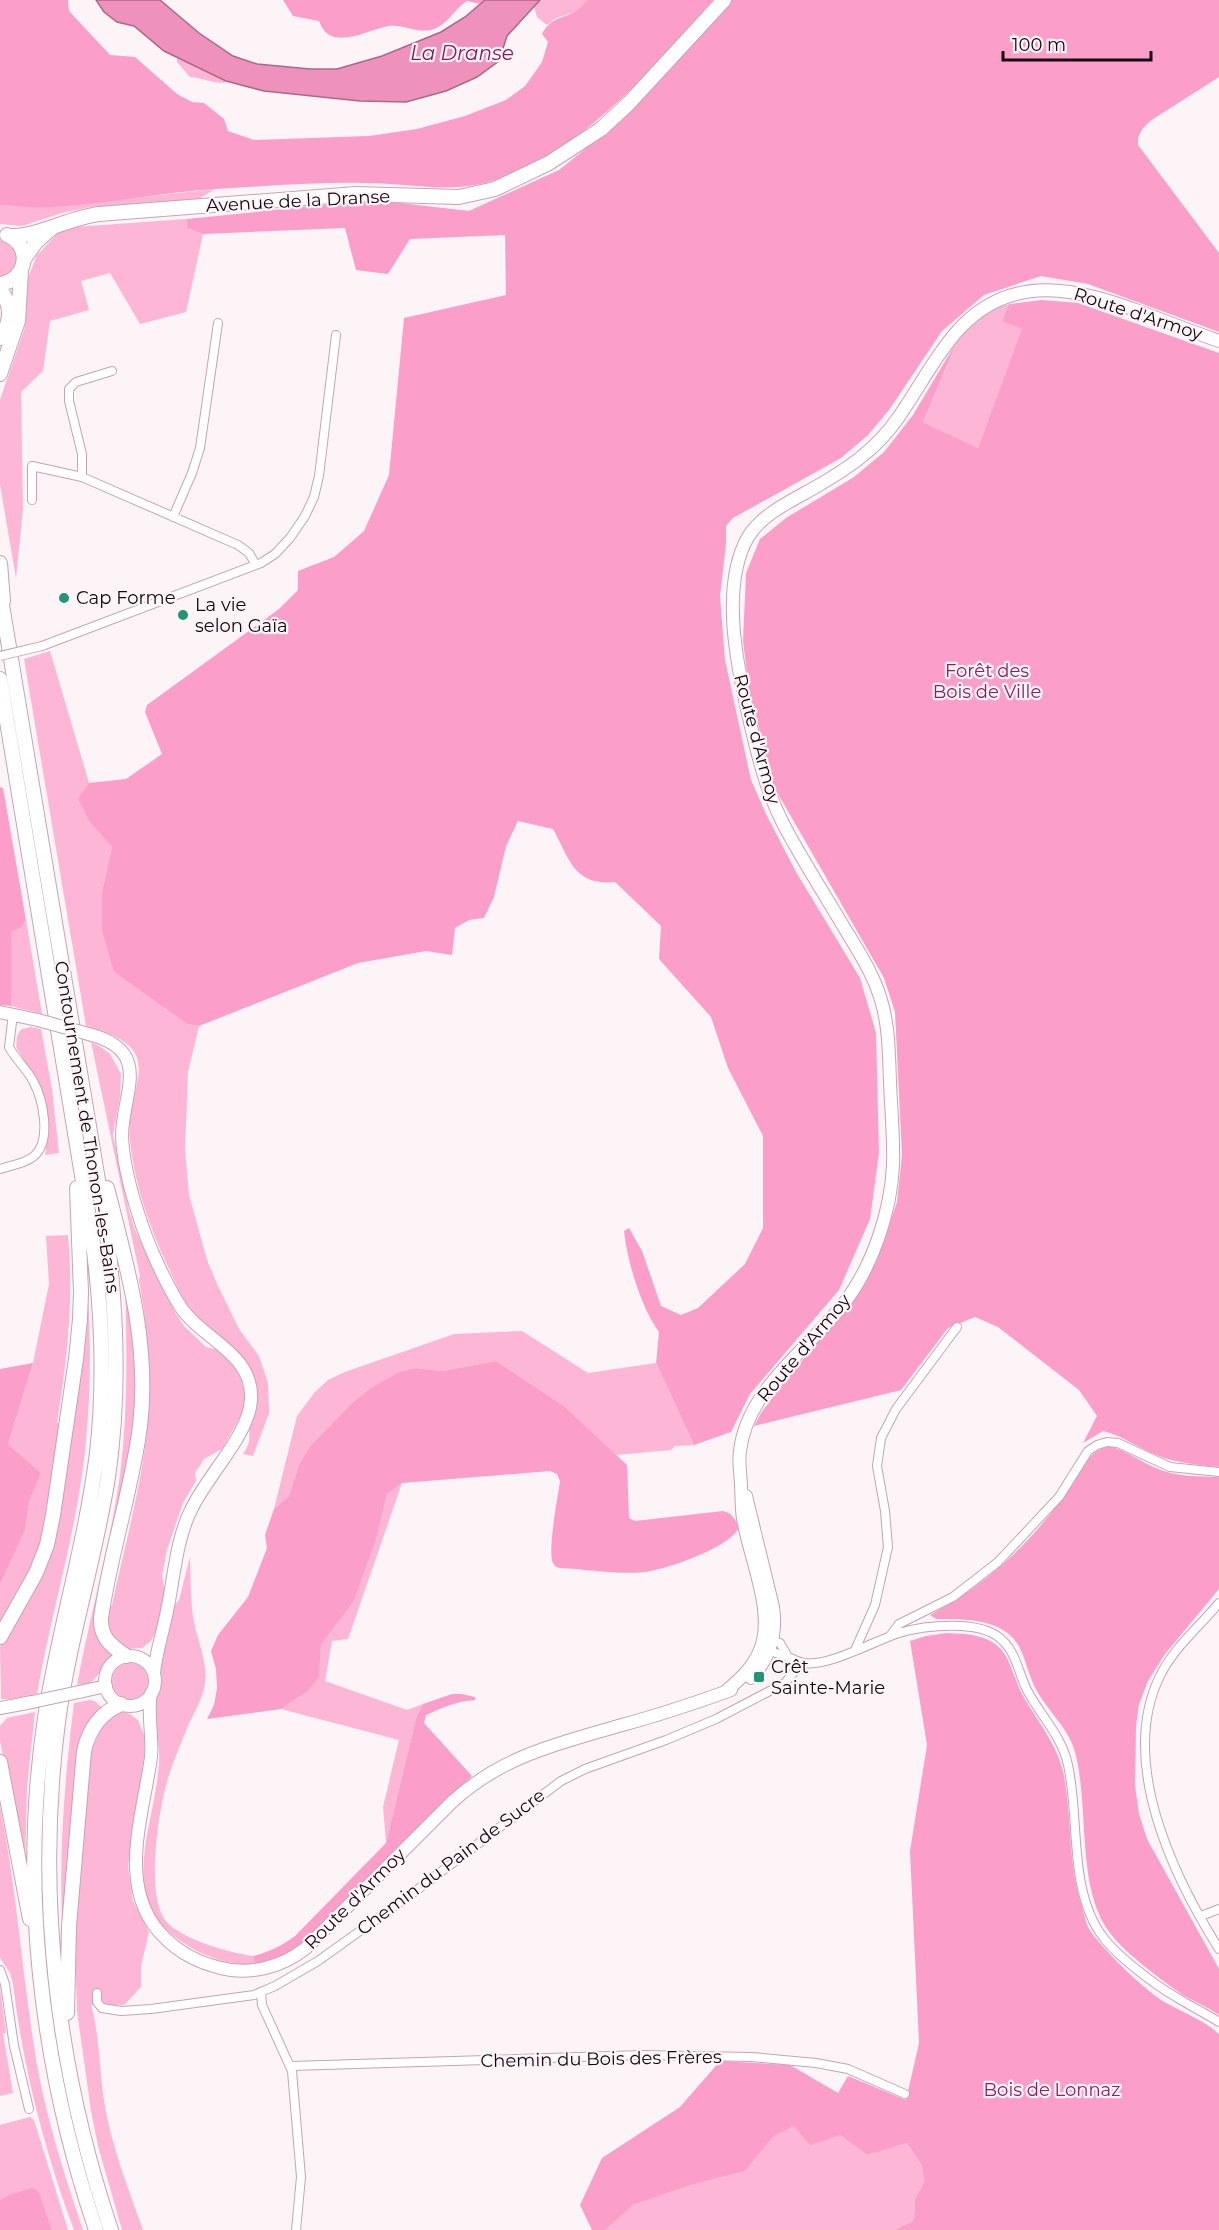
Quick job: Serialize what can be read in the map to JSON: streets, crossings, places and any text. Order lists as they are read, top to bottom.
{
  "streets": {
    "main road": ["Avenue de la Dranse", "Route d'Armoy", "Contournement de Thonon-les-Bains"],
    "street": ["Chemin du Pain de Sucre", "Chemin du Bois des Frères"]
  },
  "water": ["La Dranse"],
  "parks": ["Forêt des Bois de Ville", "Bois de Lonnaz"],
  "places": {
    "other": ["Cap Forme", "La vie selon Gaïa"],
    "transit": ["Crêt Sainte-Marie"]
  },
  "scale_bar": "100 m"
}
